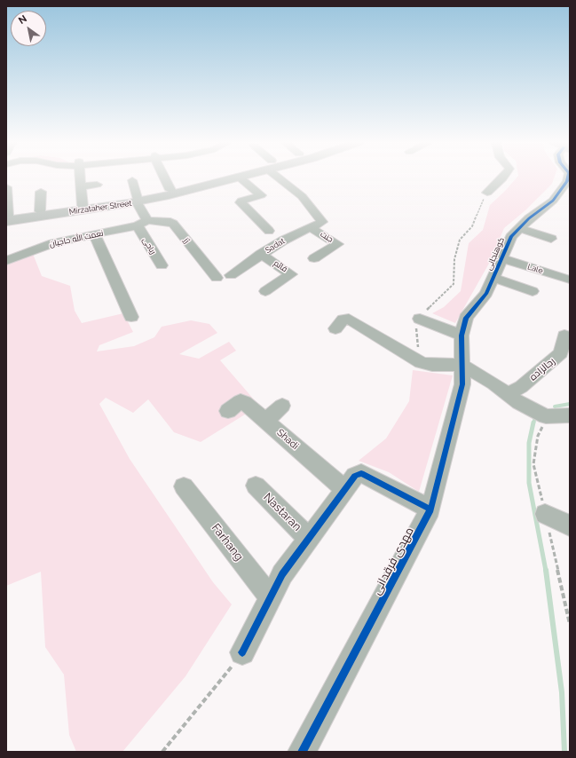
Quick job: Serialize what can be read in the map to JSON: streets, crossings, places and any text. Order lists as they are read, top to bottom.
{
  "streets": {
    "main road": ["Mirzataher Street"],
    "street": [
      "جنت",
      "نعمت الله حاجیان",
      "رُز",
      "ریاحی",
      "Sadat",
      "کوهنجانی",
      "قائم",
      "Lale",
      "رجالزاده",
      "Shadi",
      "Nastaran",
      "Farhang",
      "مهدی فرقدانی"
    ]
  },
  "crossings": [
    ["Mirzataher Street", "ریاحی"],
    ["جنت", "Sadat"],
    ["نعمت الله حاجیان", "رُز"],
    ["نعمت الله حاجیان", "ریاحی"],
    ["رُز", "ریاحی"],
    ["Sadat", "قائم"],
    ["کوهنجانی", "Lale"],
    ["کوهنجانی", "مهدی فرقدانی"]
  ],
  "north": "top left"
}
